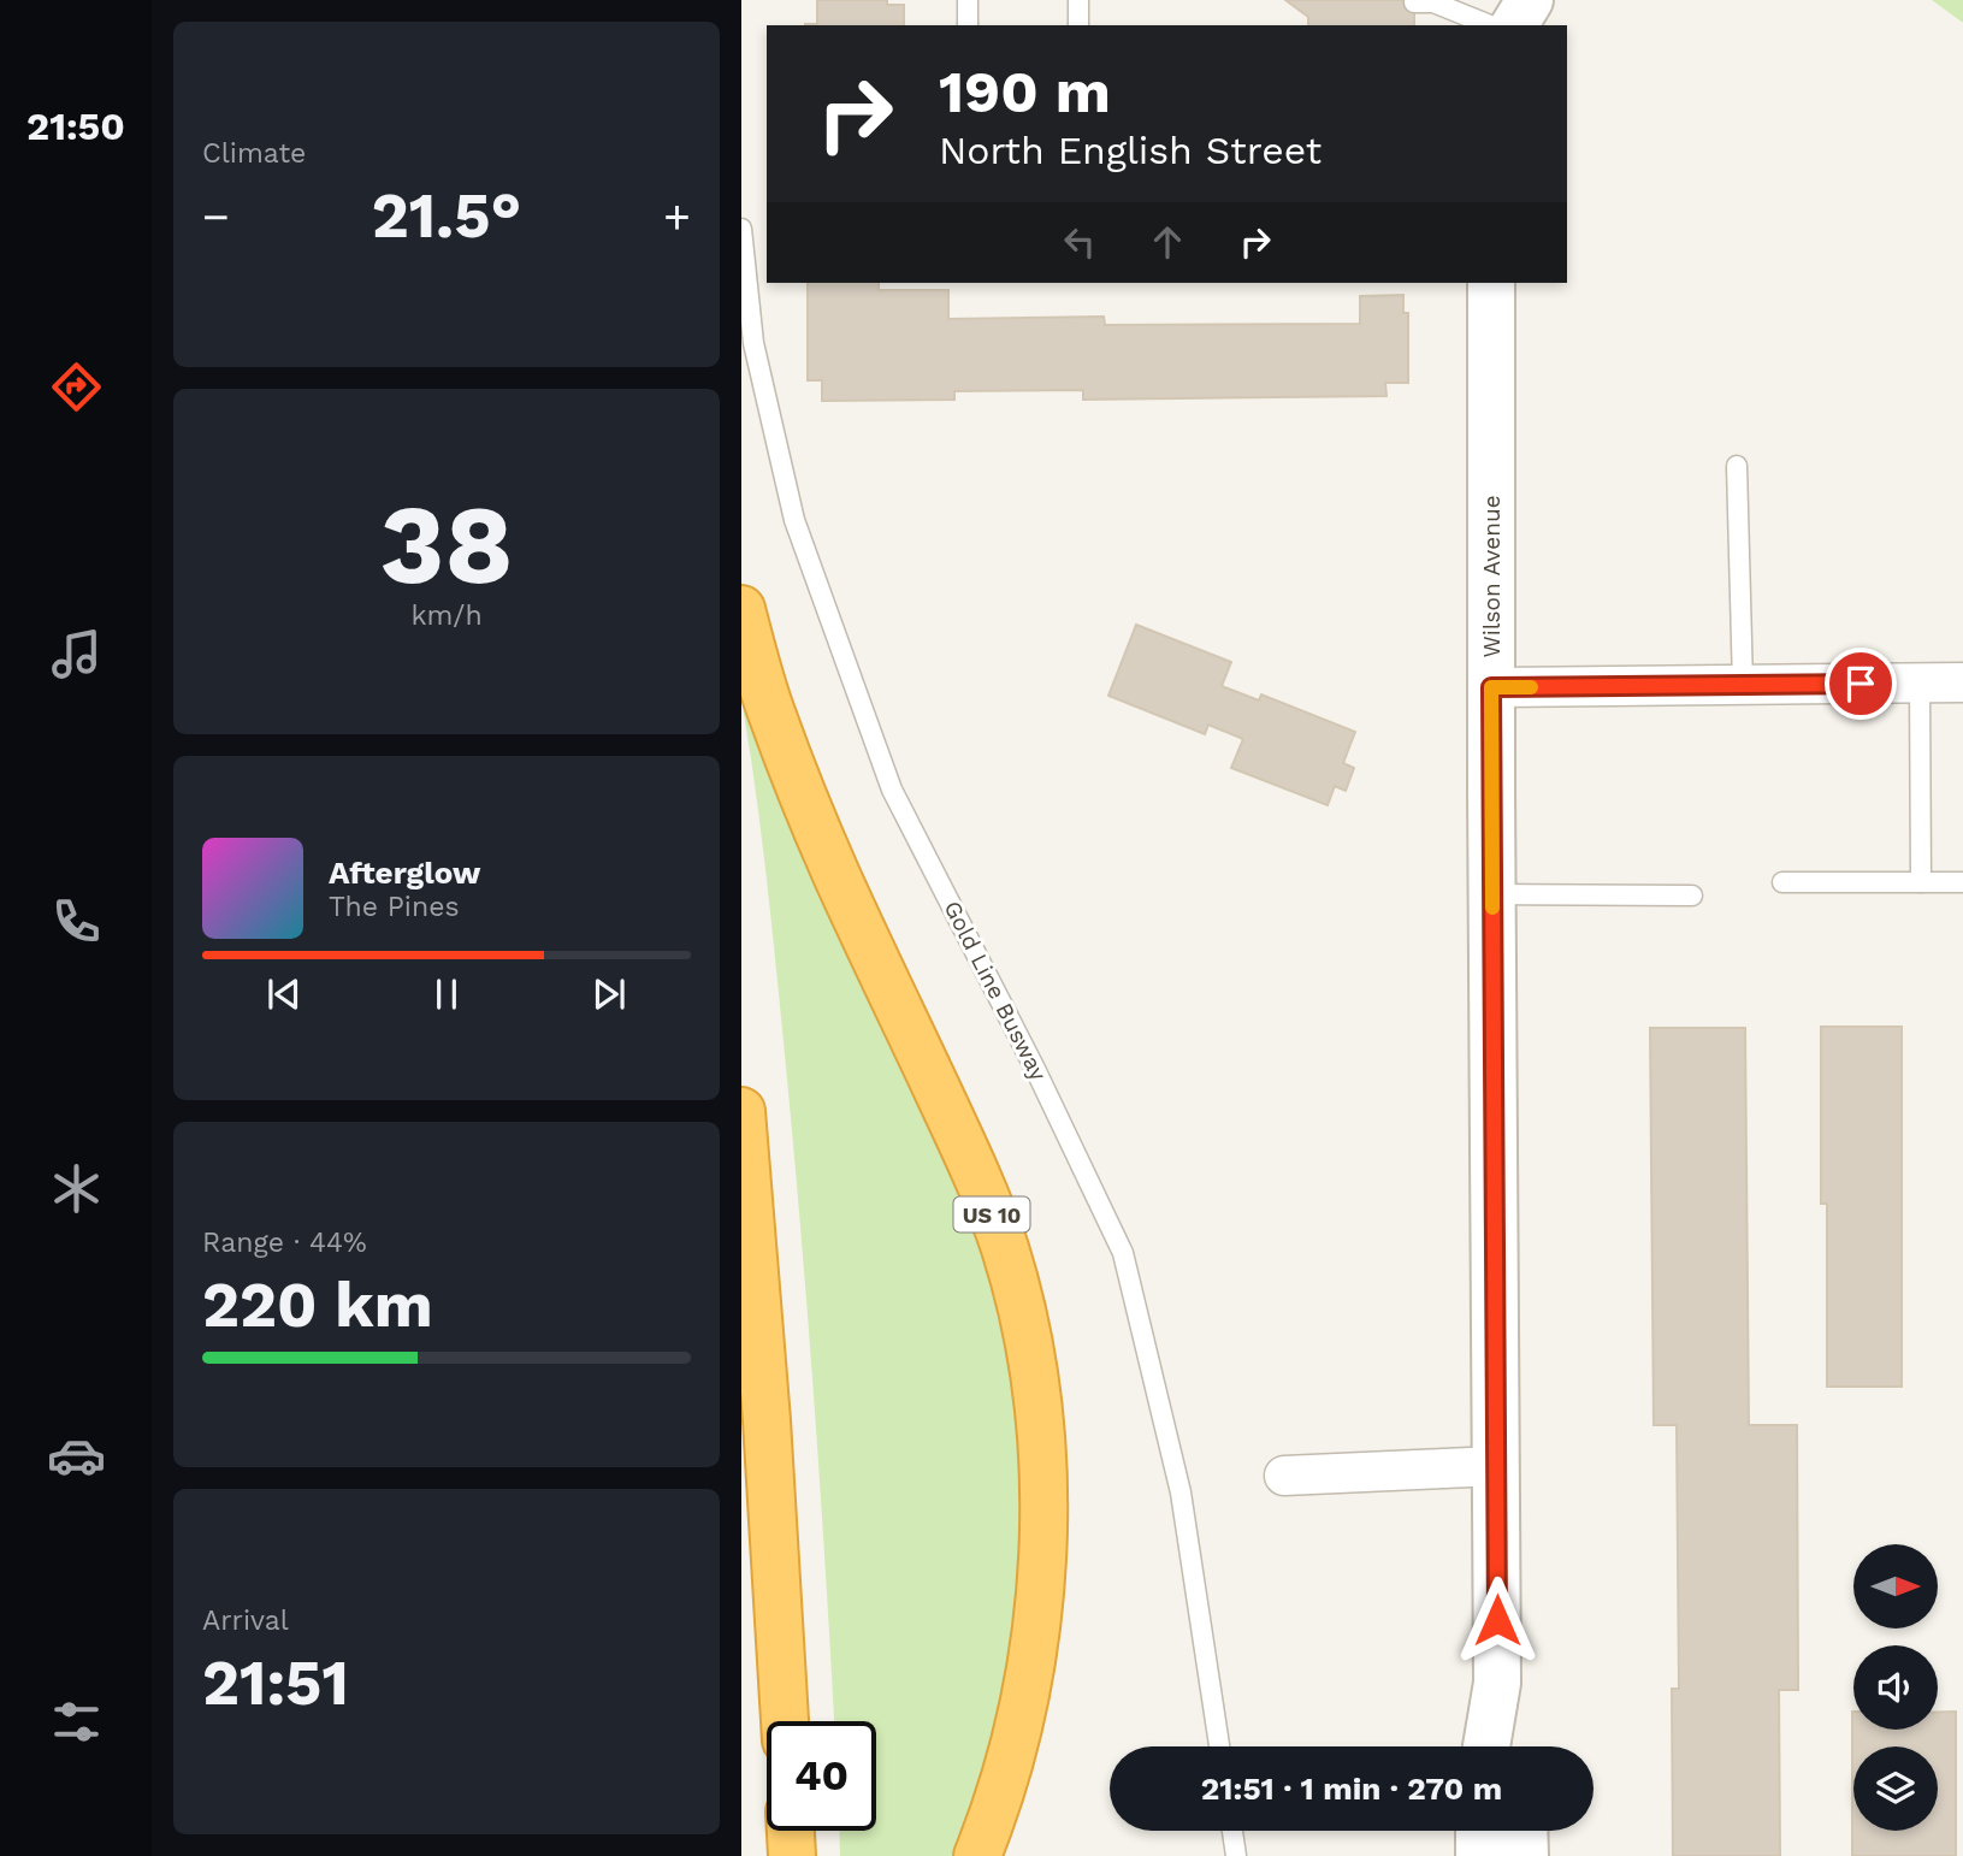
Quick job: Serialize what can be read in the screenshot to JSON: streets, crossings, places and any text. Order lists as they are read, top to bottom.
{
  "streets": {
    "highway": ["US 10"],
    "street": ["Wilson Avenue"],
    "lane": ["Gold Line Busway"]
  },
  "north": "right",
  "page": {
    "tabs": "21:50",
    "tile": [
      "Climate",
      ["38", "km/h"],
      ["Range · 44%", "220 km"],
      ["Arrival", "21:51"]
    ],
    "turn": ["190 m", "North English Street"],
    "heat": ["−", "21.5°", "+"],
    "song": ["Afterglow", "The Pines"],
    "limit": "40",
    "trip": "21:51 · 1 min · 270 m"
  }
}
